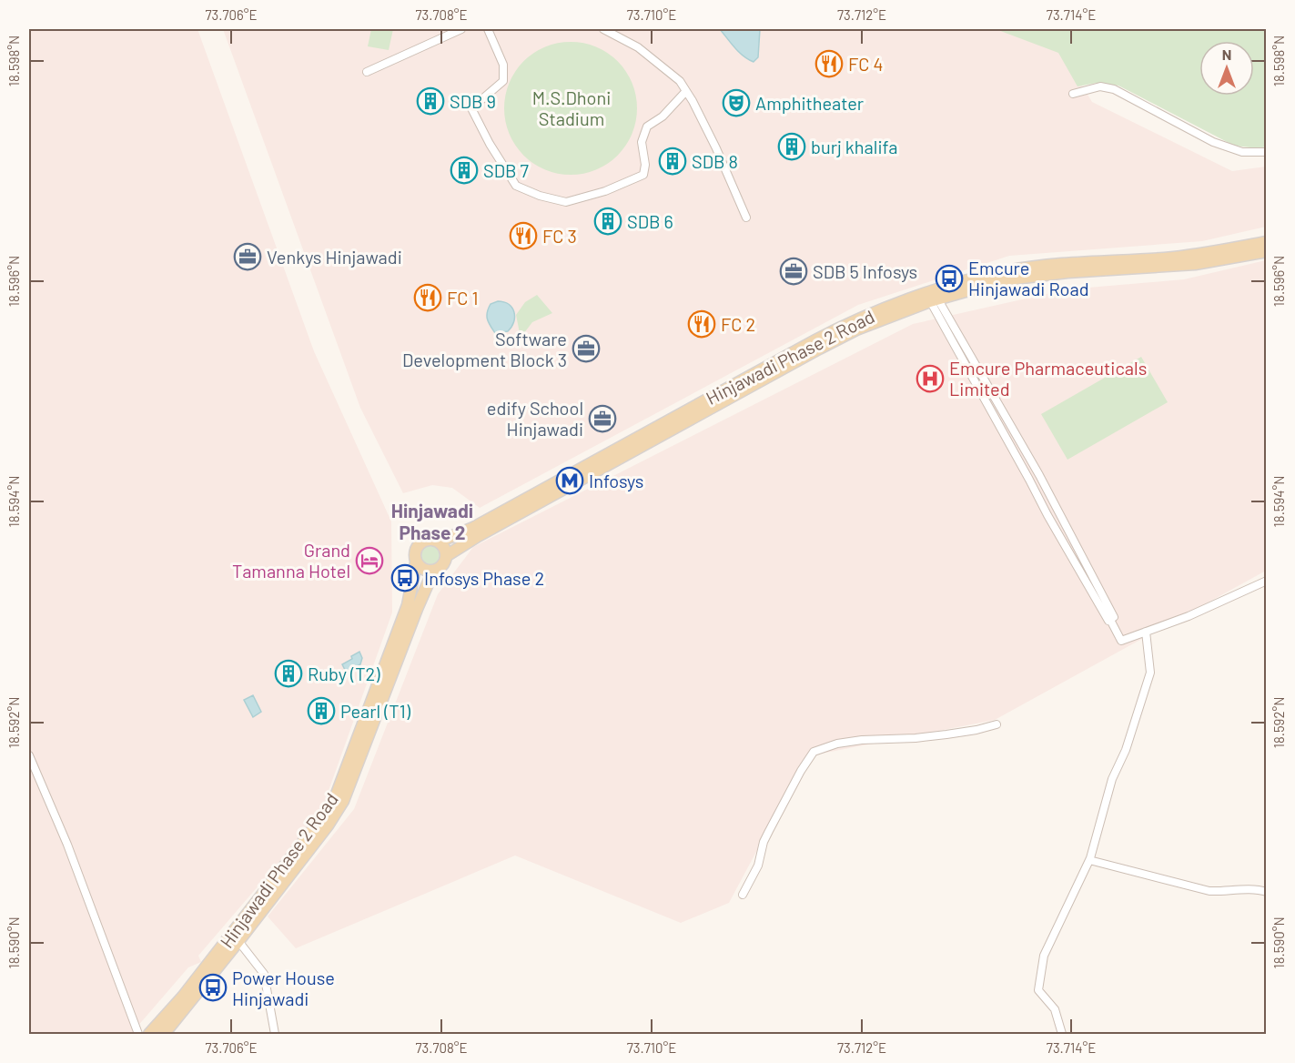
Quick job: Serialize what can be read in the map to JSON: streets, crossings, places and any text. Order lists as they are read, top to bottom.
{
  "streets": {
    "main road": ["Hinjawadi Phase 2 Road"]
  },
  "districts": ["Hinjawadi Phase 2"],
  "parks": ["M.S.Dhoni Stadium"],
  "places": {
    "restaurant": [
      "FC 4",
      "FC 3",
      "FC 1",
      "FC 2"
    ],
    "building": [
      "SDB 9",
      "burj khalifa",
      "SDB 8",
      "SDB 7",
      "SDB 6",
      "Ruby (T2)",
      "Pearl (T1)"
    ],
    "theatre": ["Amphitheater"],
    "office": [
      "Venkys Hinjawadi",
      "SDB 5 Infosys",
      "Software Development Block 3",
      "edify School Hinjawadi"
    ],
    "bus stop": ["Emcure Hinjawadi Road", "Infosys Phase 2", "Power House Hinjawadi"],
    "hospital": ["Emcure Pharmaceuticals Limited"],
    "metro station": ["Infosys"],
    "hotel": ["Grand Tamanna Hotel"]
  },
  "north": "top",
  "coordinates": [
    "73.706°E",
    "73.708°E",
    "73.710°E",
    "73.712°E",
    "73.714°E",
    "18.598°N",
    "18.596°N",
    "18.594°N",
    "18.592°N",
    "18.590°N"
  ]
}
